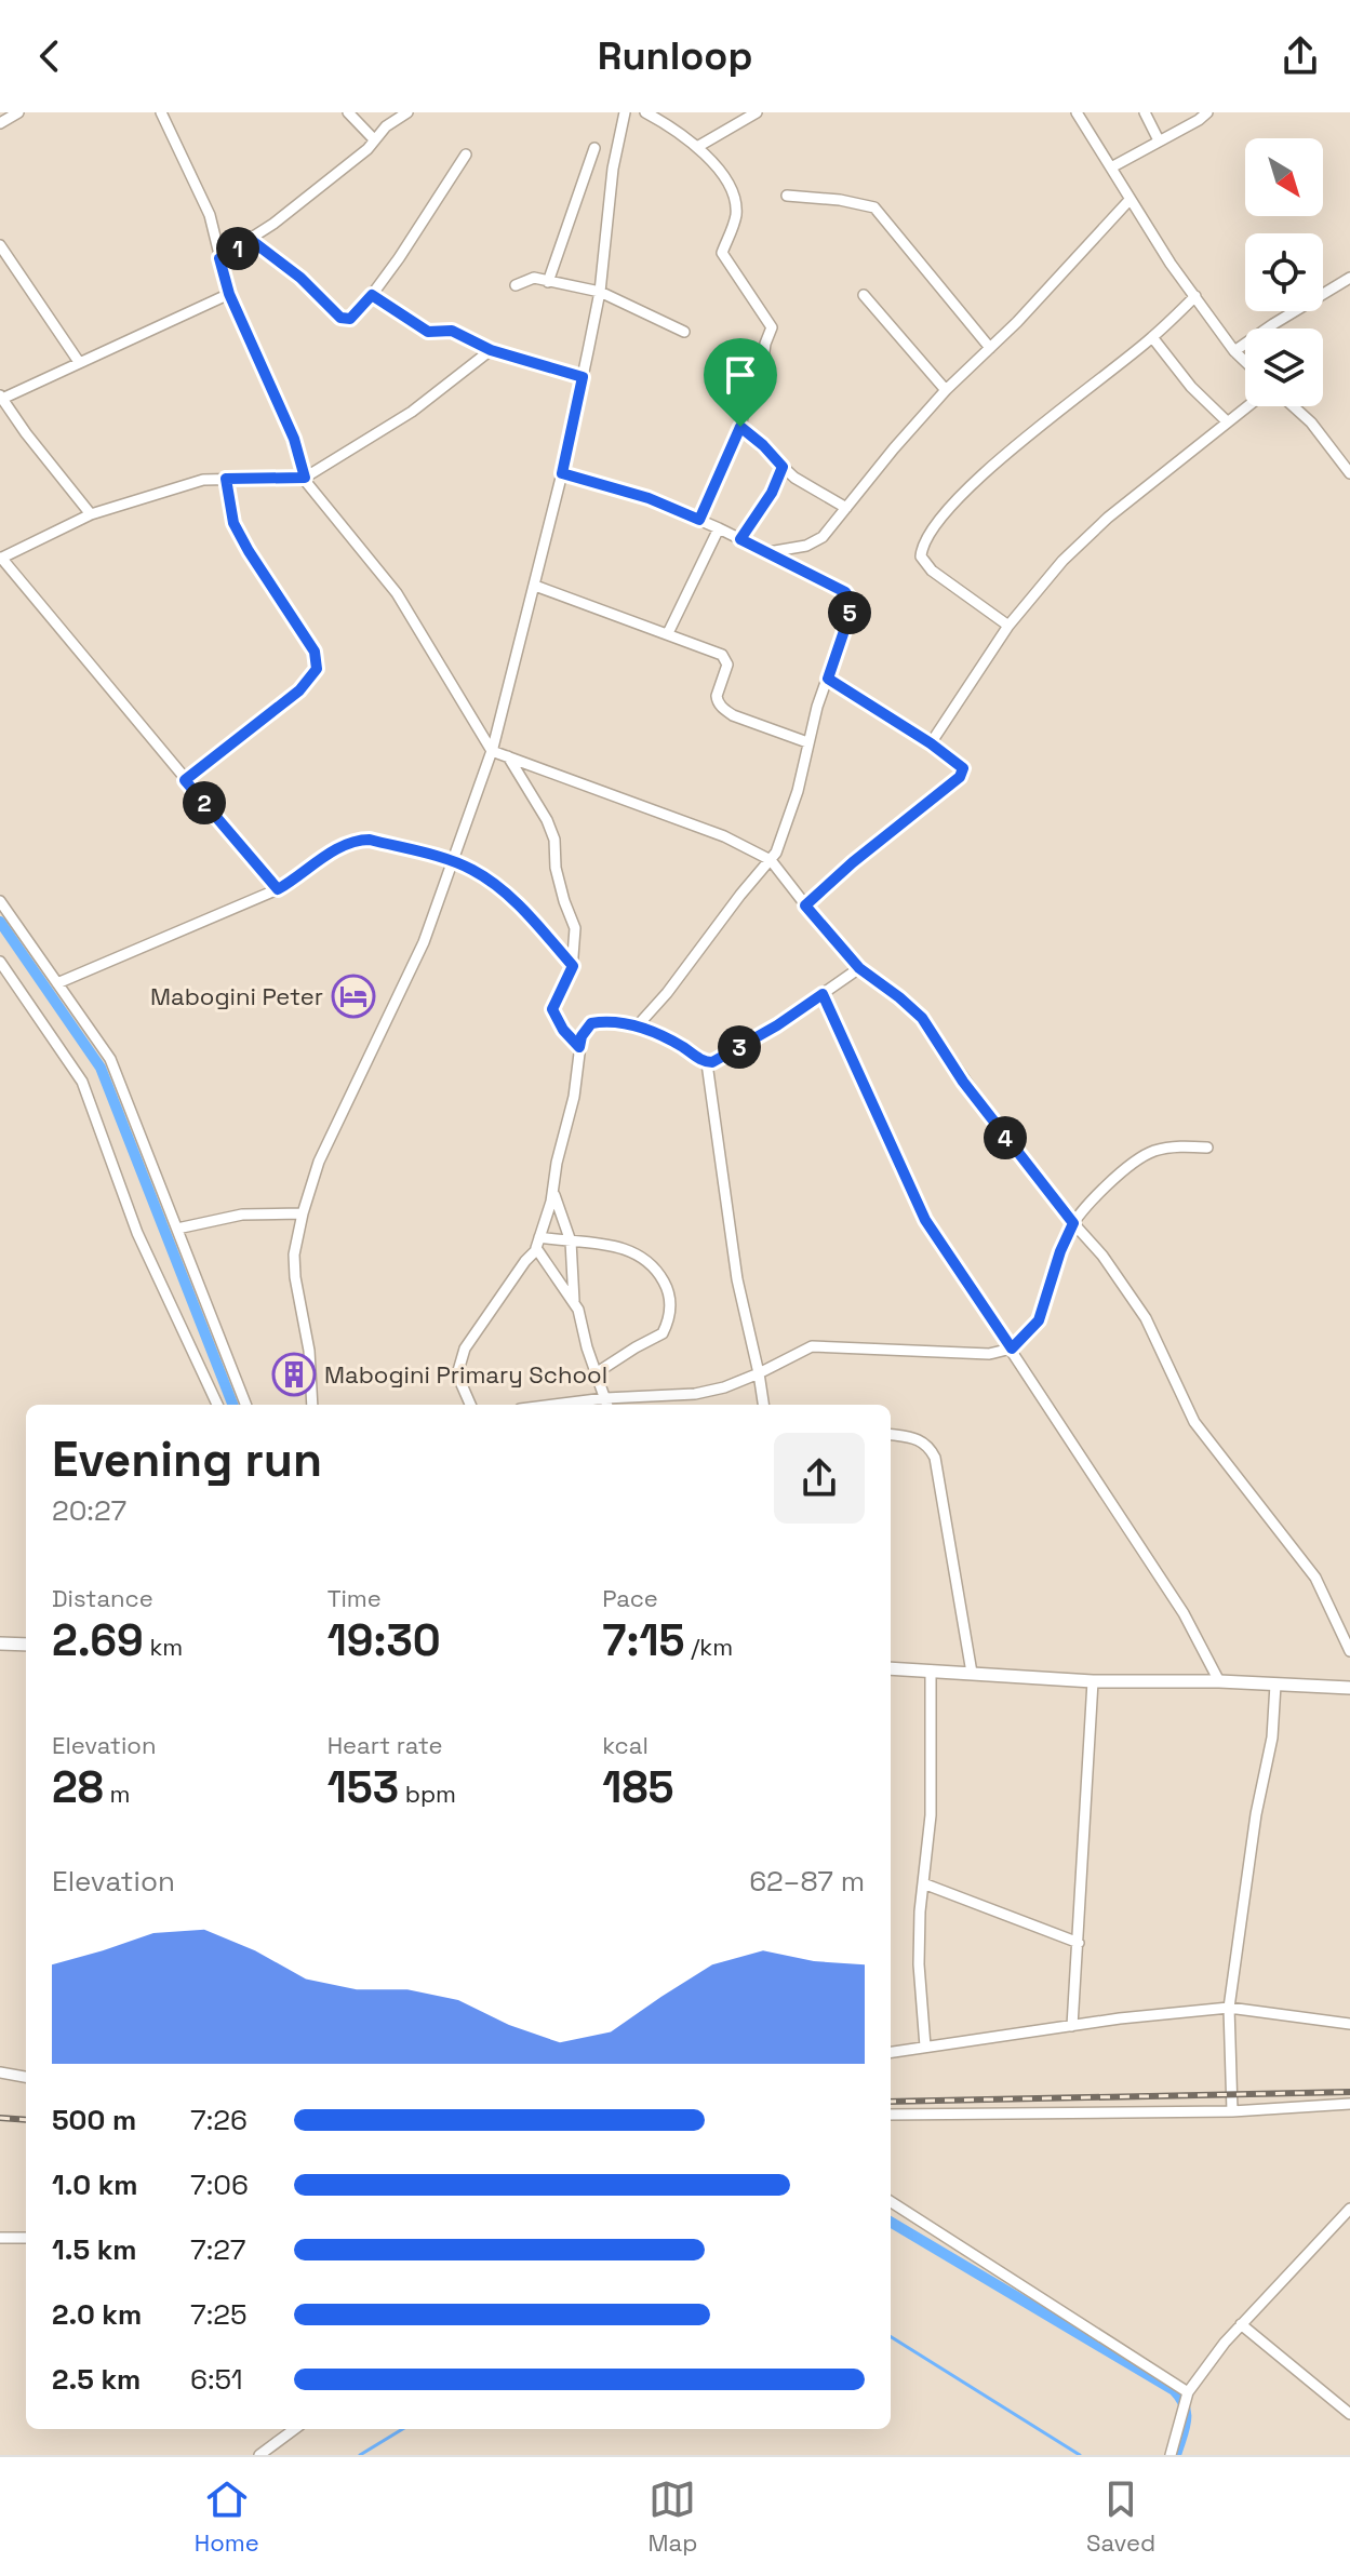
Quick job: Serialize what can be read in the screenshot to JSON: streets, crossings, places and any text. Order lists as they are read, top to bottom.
{
  "places": {
    "hotel": ["Mabogini Peter"],
    "building": ["Mabogini Primary School"]
  },
  "north": "bottom right",
  "page": {
    "header": "Runloop",
    "pins": [
      "1",
      "5",
      "2",
      "3",
      "4"
    ],
    "heading": ["Evening run", "20:27"],
    "stats": [
      ["Distance", "2.69 km"],
      ["Time", "19:30"],
      ["Pace", "7:15 /km"],
      ["Elevation", "28 m"],
      ["Heart rate", "153 bpm"],
      ["kcal", "185"]
    ],
    "chart": ["Elevation", "62–87 m"],
    "list": [
      {
        "name": "500 m",
        "note": "7:26"
      },
      {
        "name": "1.0 km",
        "note": "7:06"
      },
      {
        "name": "1.5 km",
        "note": "7:27"
      },
      {
        "name": "2.0 km",
        "note": "7:25"
      },
      {
        "name": "2.5 km",
        "note": "6:51"
      }
    ],
    "tabs": ["Home", "Map", "Saved"]
  }
}
